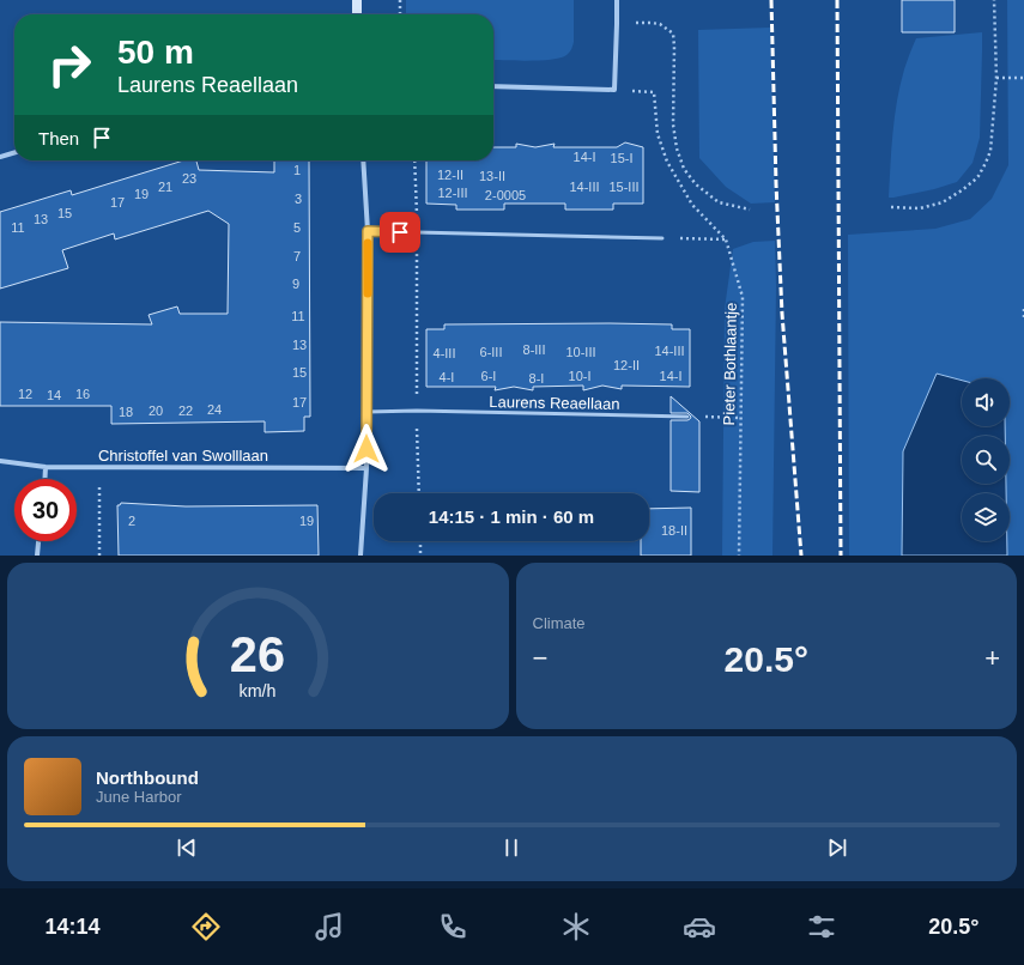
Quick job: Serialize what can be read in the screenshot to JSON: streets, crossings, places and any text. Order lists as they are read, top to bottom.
{
  "streets": {
    "street": ["Christoffel van Swolllaan"],
    "lane": ["Laurens Reaellaan"],
    "path": ["Pieter Bothlaantje"]
  },
  "house_numbers": [
    "14-I",
    "15-I",
    "1",
    "12-II",
    "13-II",
    "23",
    "21",
    "14-III",
    "15-III",
    "12-III",
    "19",
    "2-0005",
    "3",
    "17",
    "15",
    "13",
    "11",
    "5",
    "7",
    "9",
    "11",
    "13",
    "8-III",
    "14-III",
    "6-III",
    "10-III",
    "4-III",
    "12-II",
    "15",
    "6-I",
    "10-I",
    "14-I",
    "4-I",
    "8-I",
    "12",
    "16",
    "14",
    "17",
    "24",
    "20",
    "22",
    "18",
    "2",
    "19",
    "18-II"
  ],
  "page": {
    "turn": ["50 m", "Laurens Reaellaan"],
    "then": "Then",
    "limit": "30",
    "trip": "14:15 · 1 min · 60 m",
    "tile": "Climate",
    "heat": ["−", "20.5°", "+"],
    "song": ["Northbound", "June Harbor"],
    "tabs": ["14:14", "20.5°"],
    "gauge": ["26", "km/h"]
  }
}
